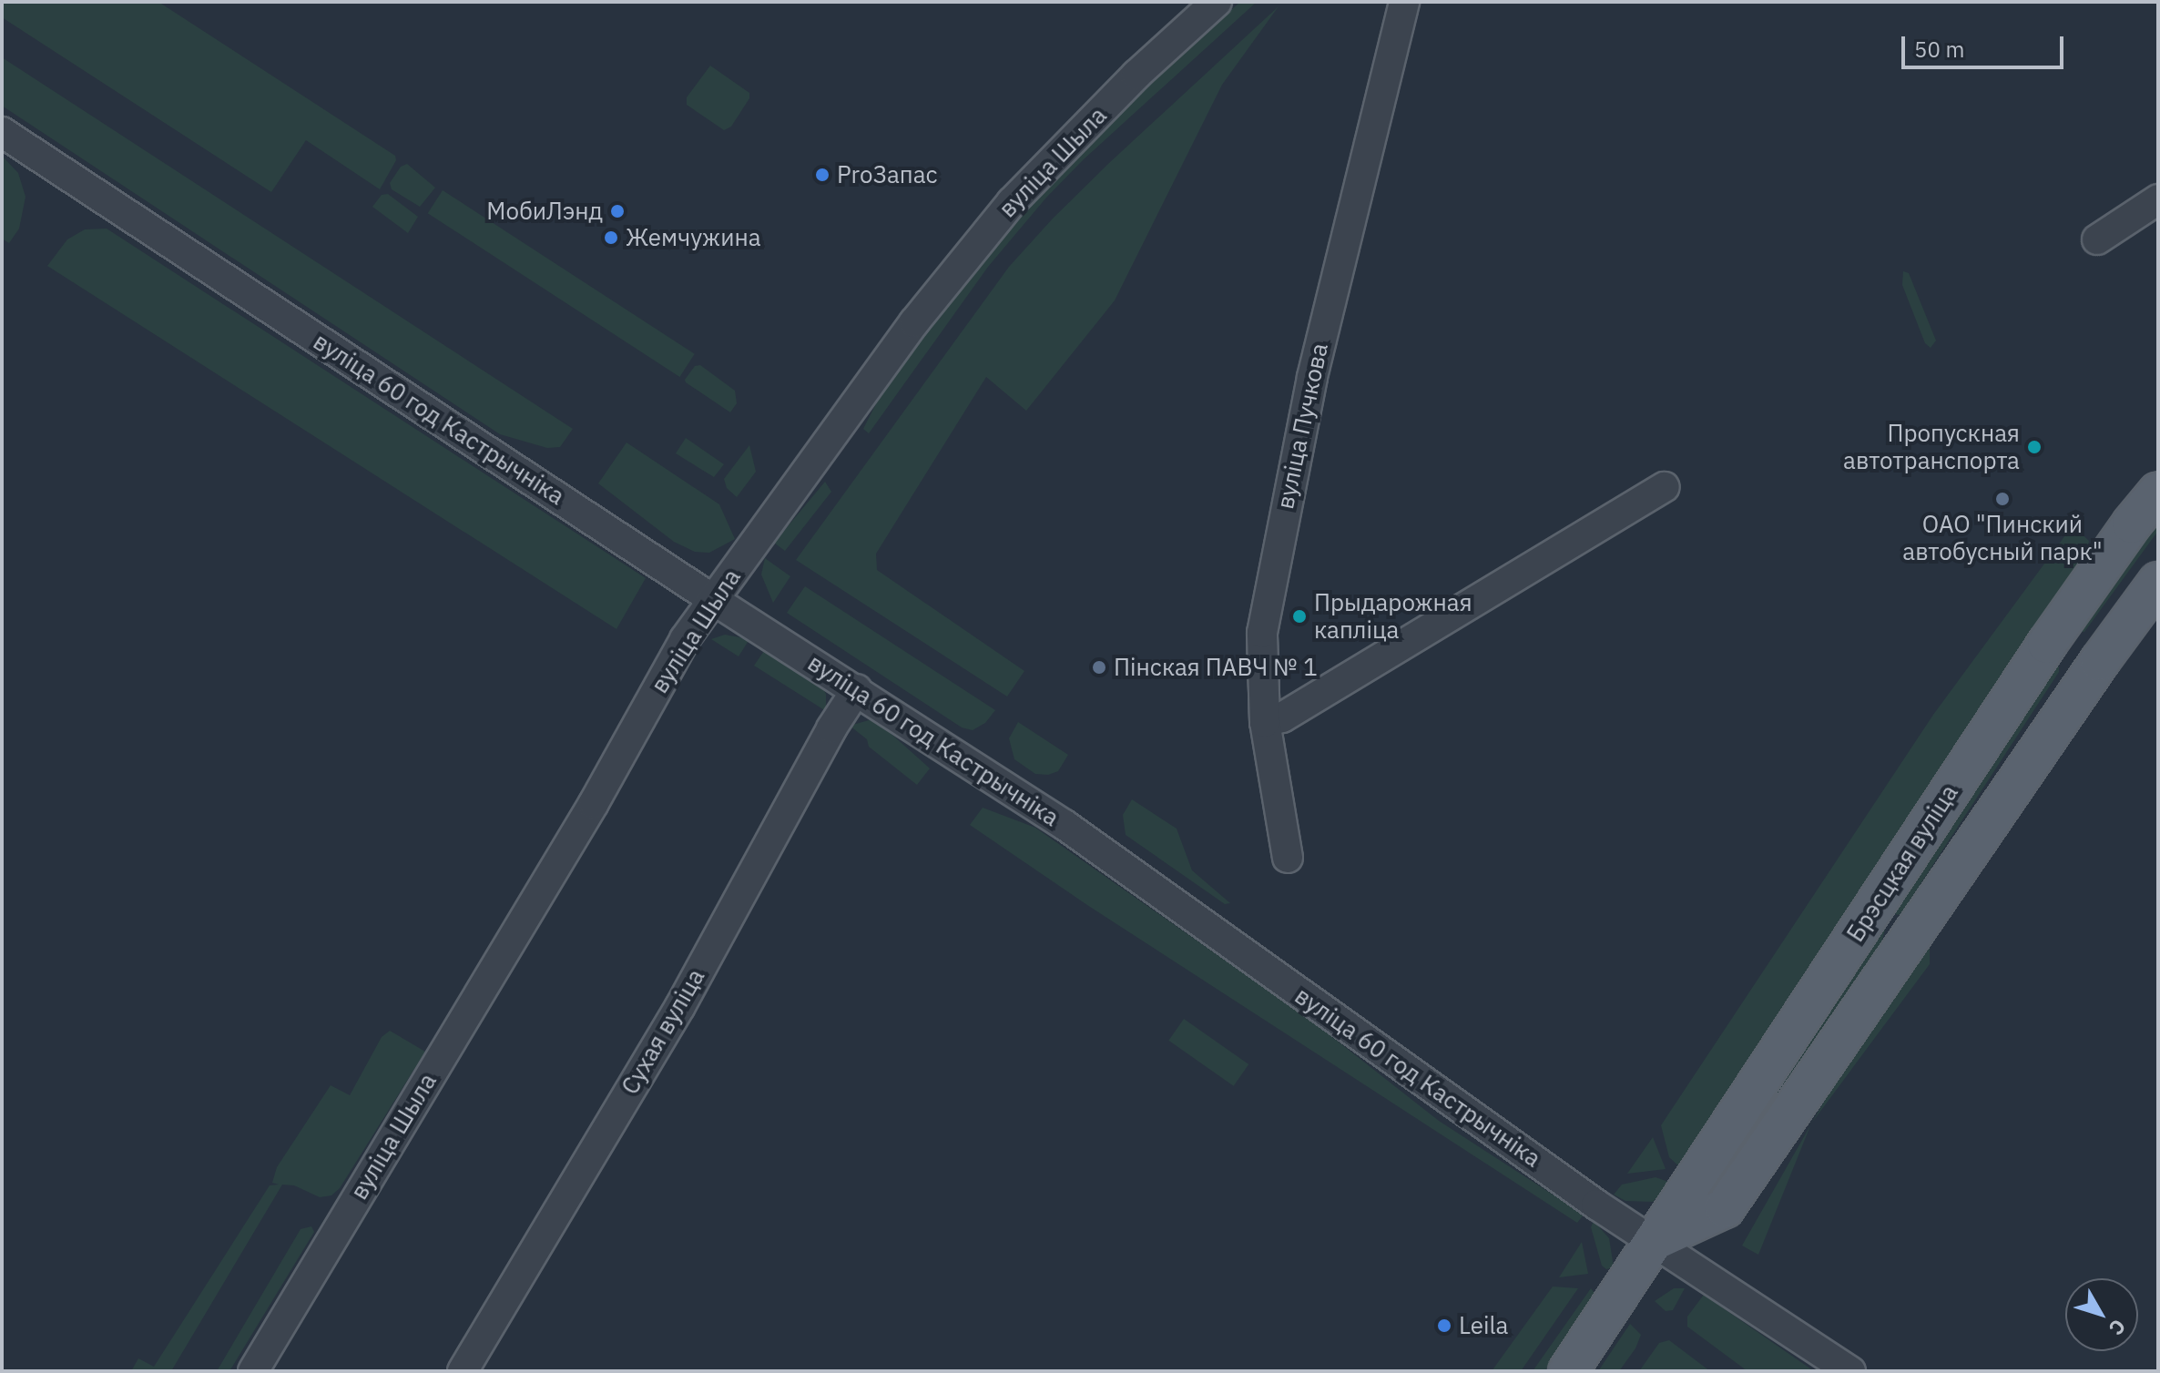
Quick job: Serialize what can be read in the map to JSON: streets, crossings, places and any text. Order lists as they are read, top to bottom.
{
  "streets": {
    "main road": ["Брэсцкая вуліца"],
    "street": [
      "вуліца Шыла",
      "вуліца 60 год Кастрычніка",
      "вуліца Пучкова",
      "Сухая вуліца"
    ]
  },
  "crossings": [
    ["вуліца Шыла", "вуліца 60 год Кастрычніка"],
    ["вуліца 60 год Кастрычніка", "Брэсцкая вуліца"],
    ["вуліца 60 год Кастрычніка", "Сухая вуліца"]
  ],
  "places": [
    "ProЗапас",
    "МобиЛэнд",
    "Жемчужина",
    "Пропускная автотранспорта",
    "ОАО \"Пинский автобусный парк\"",
    "Прыдарожная капліца",
    "Пінская ПАВЧ № 1",
    "Leila"
  ],
  "scale_bar": "50 m",
  "north": "bottom right"
}
